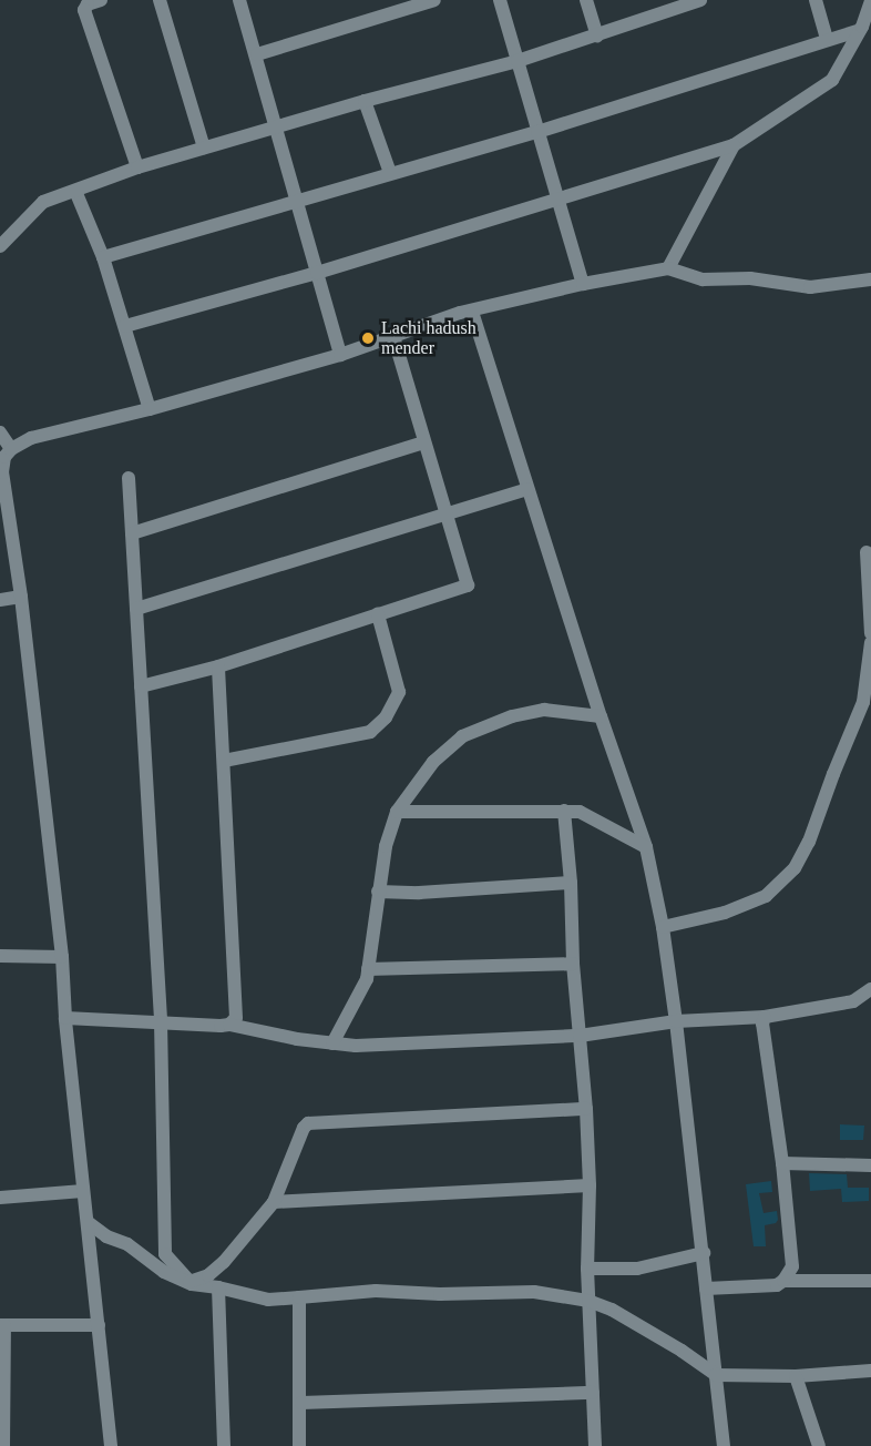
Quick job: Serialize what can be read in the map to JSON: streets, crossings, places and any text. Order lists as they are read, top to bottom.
{
  "places": ["Lachi hadush mender"]
}
